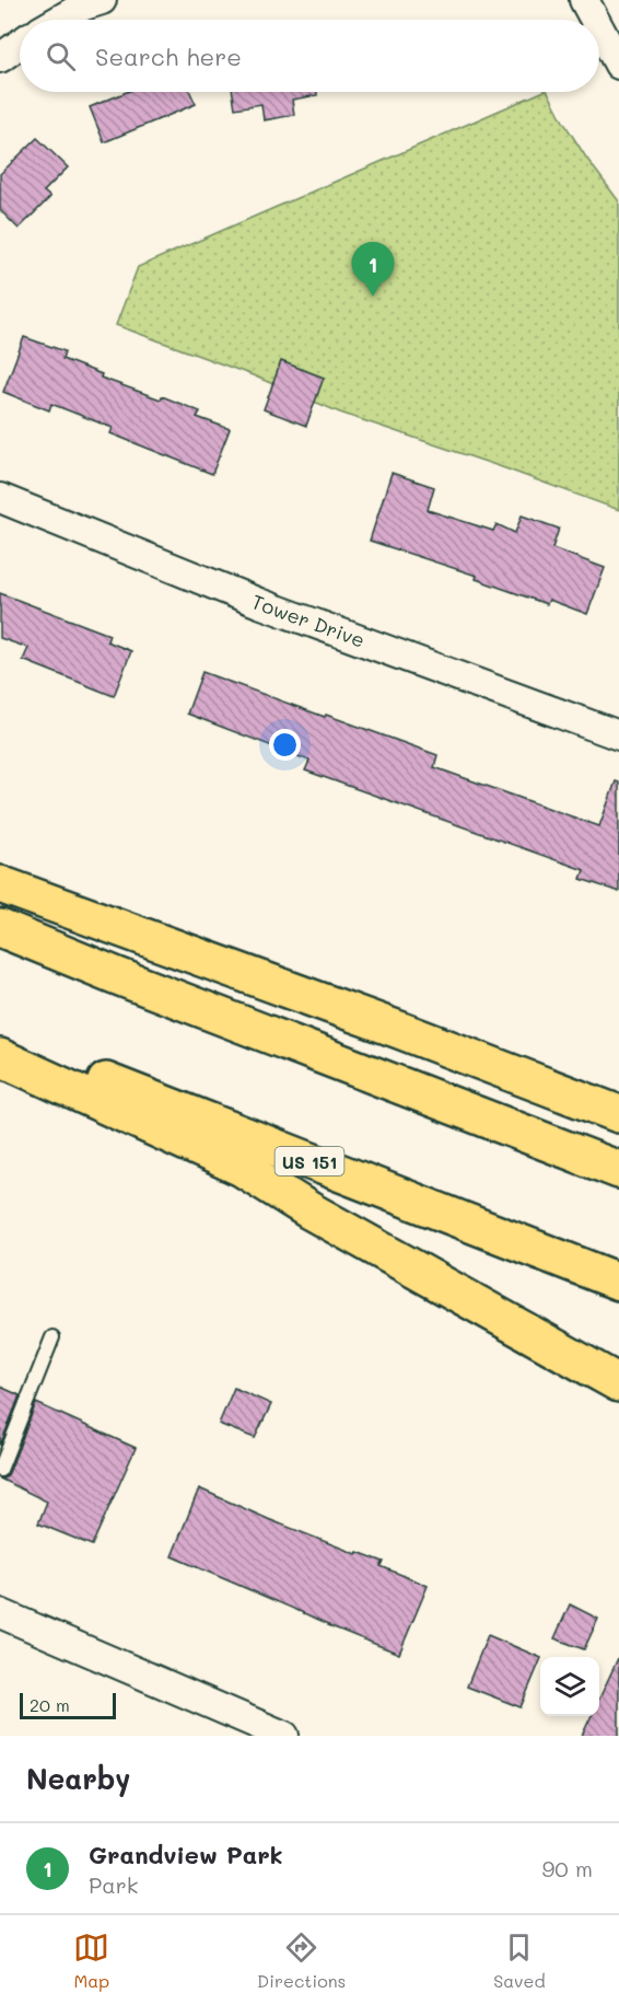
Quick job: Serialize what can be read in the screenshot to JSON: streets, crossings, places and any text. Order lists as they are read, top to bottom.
{
  "streets": {
    "highway": ["US 151"],
    "street": ["Tower Drive"]
  },
  "scale_bar": "20 m",
  "page": {
    "search": "Search here",
    "pins": "1",
    "scale": "20 m",
    "heading": "Nearby",
    "list": [
      {
        "mark": "1",
        "name": "Grandview Park",
        "note": "Park",
        "value": "90 m"
      }
    ],
    "nav": ["Map", "Directions", "Saved"]
  }
}
